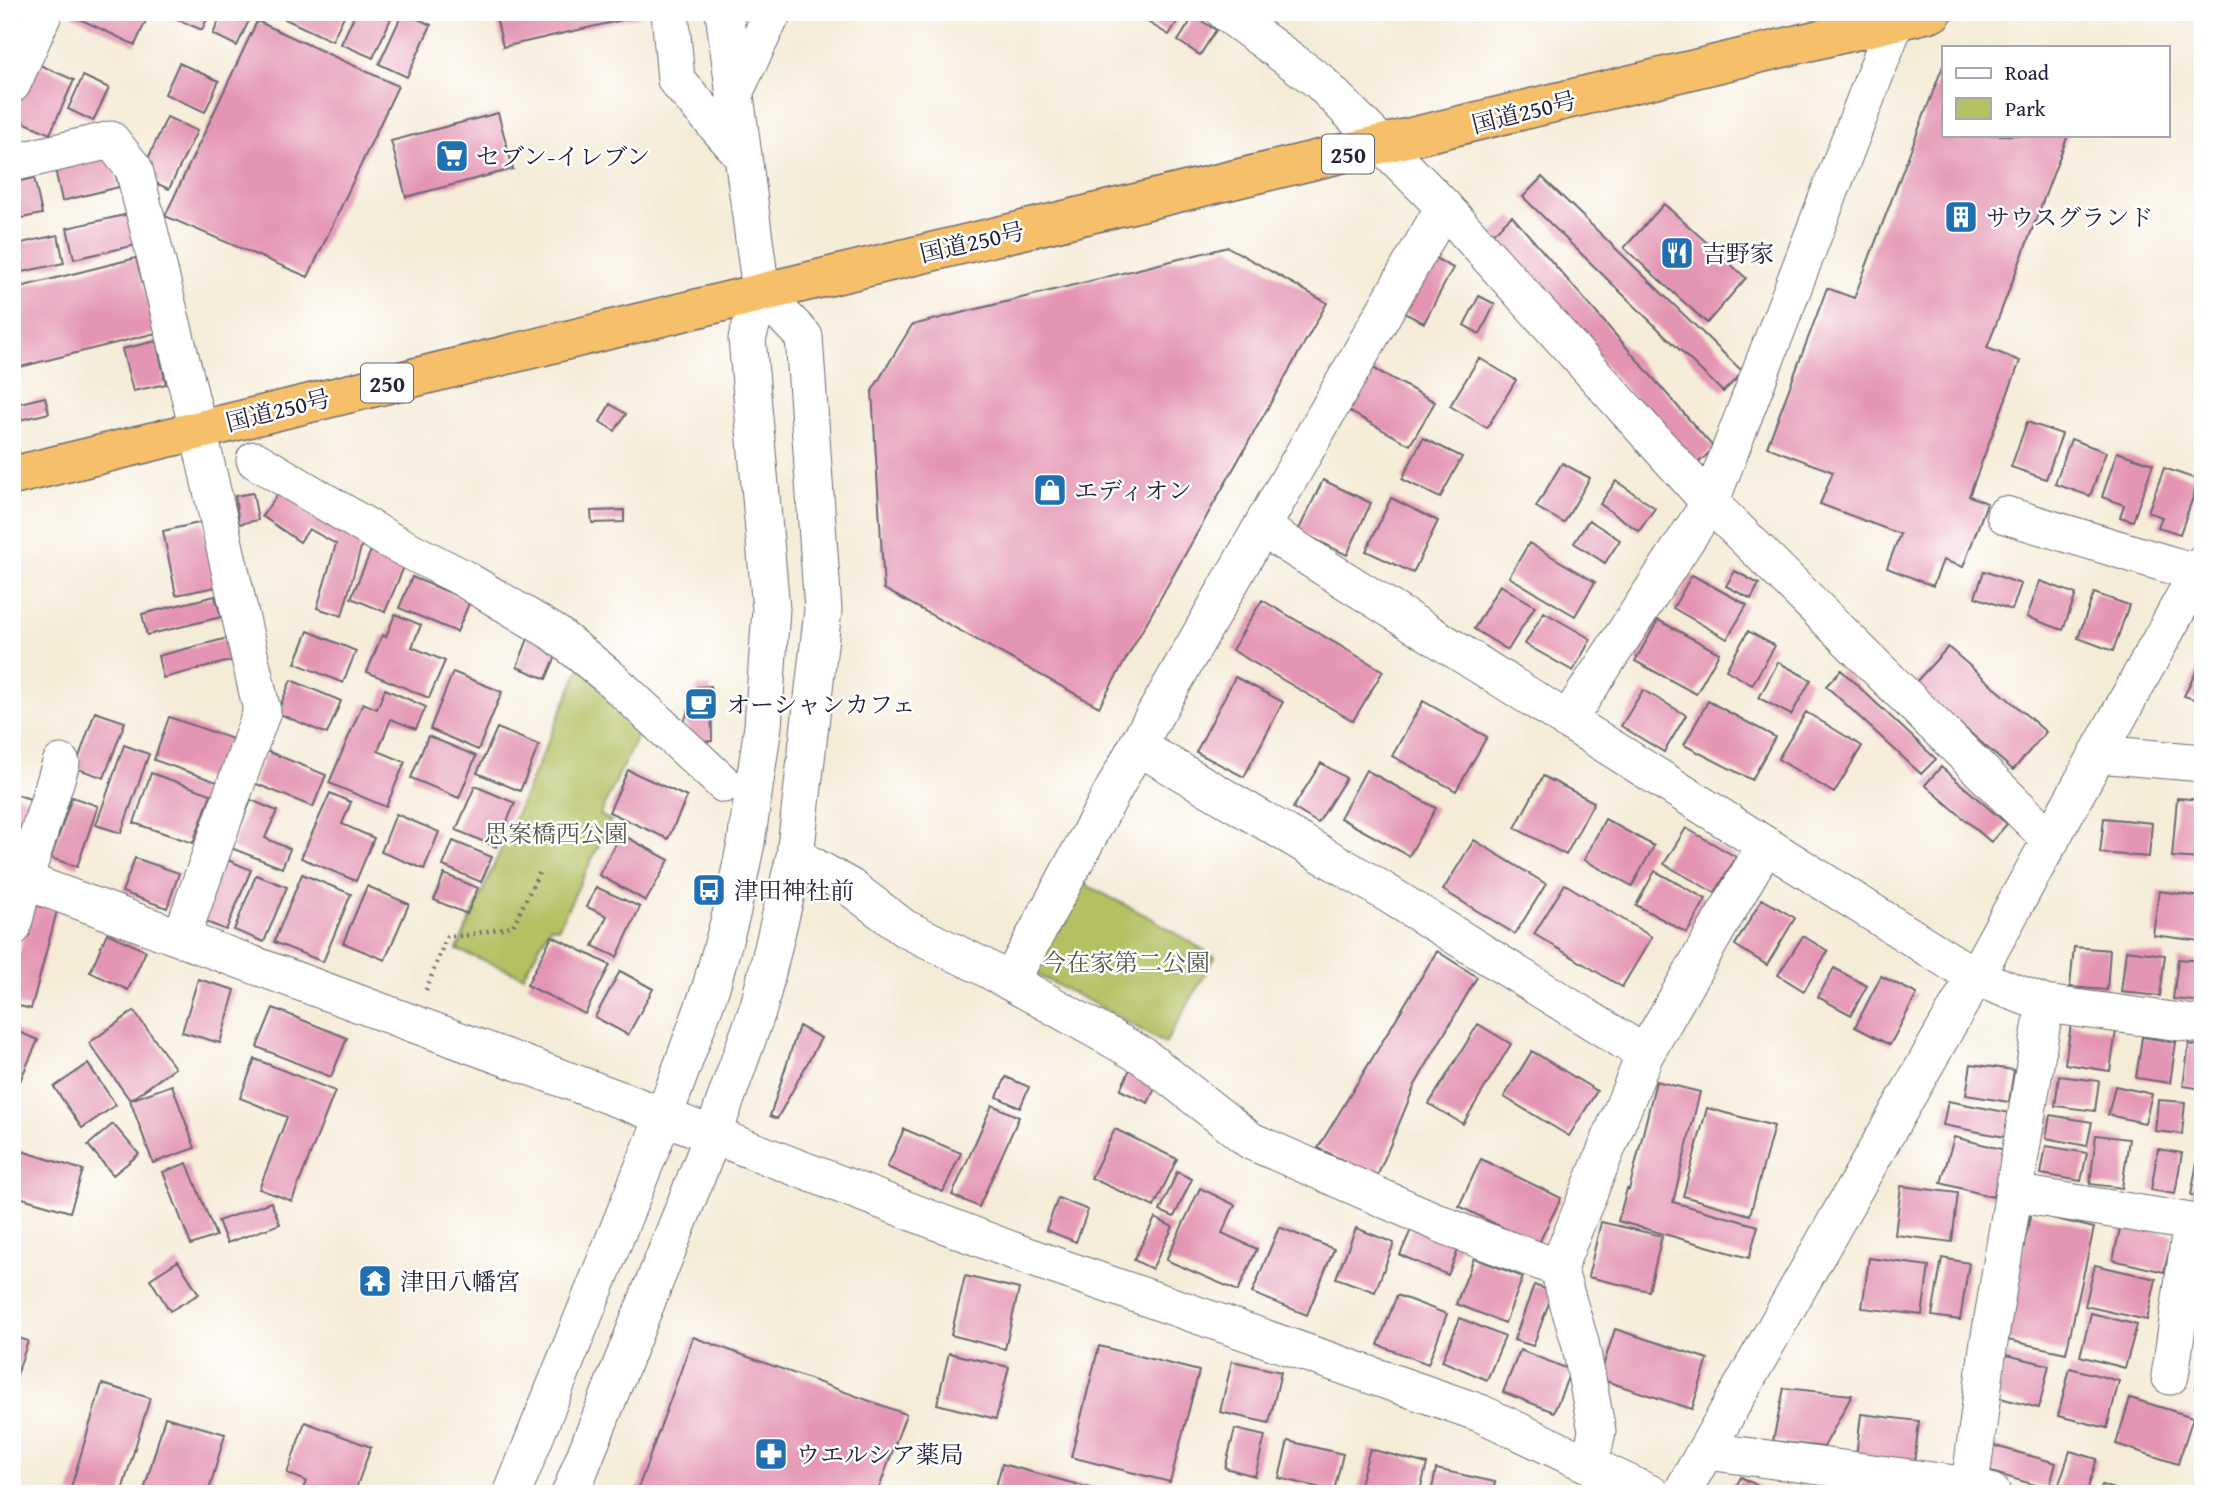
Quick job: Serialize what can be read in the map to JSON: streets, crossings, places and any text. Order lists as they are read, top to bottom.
{
  "streets": {
    "highway": ["国道250号", "250"]
  },
  "parks": ["思案橋西公園", "今在家第二公園"],
  "places": {
    "supermarket": ["セブン-イレブン"],
    "building": ["サウスグランド"],
    "restaurant": ["吉野家"],
    "shop": ["エディオン"],
    "cafe": ["オーシャンカフェ"],
    "bus stop": ["津田神社前"],
    "temple": ["津田八幡宮"],
    "pharmacy": ["ウエルシア薬局"]
  },
  "legend": ["Road", "Park"]
}
